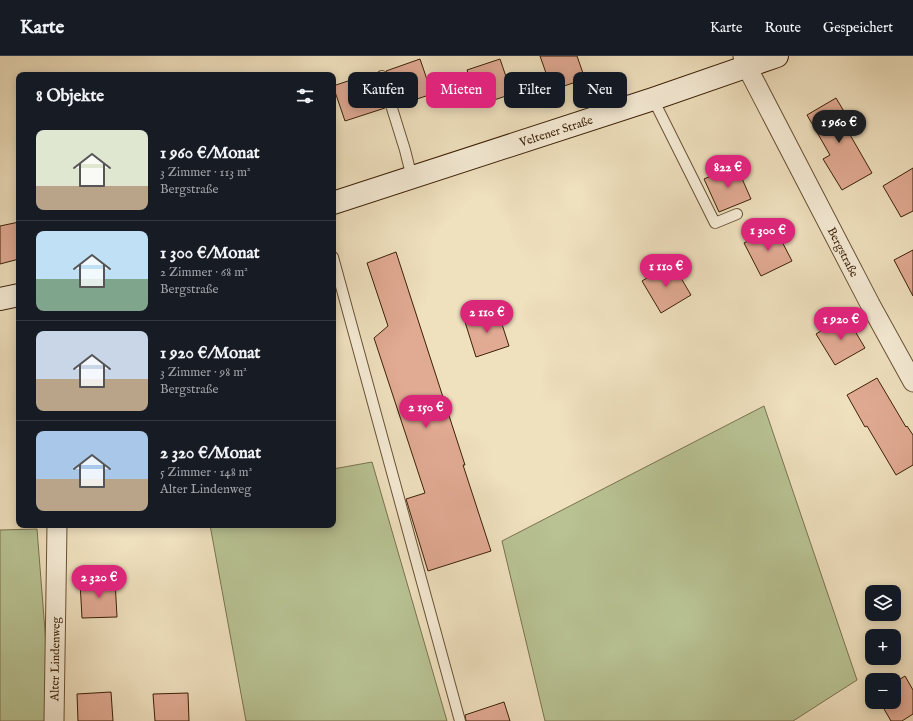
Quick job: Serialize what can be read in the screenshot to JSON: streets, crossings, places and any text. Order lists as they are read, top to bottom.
{
  "streets": {
    "main road": ["Veltener Straße"],
    "street": ["Bergstraße", "Alter Lindenweg"]
  },
  "crossings": [
    ["Veltener Straße", "Bergstraße"]
  ],
  "page": {
    "header": "Karte",
    "nav": ["Karte", "Route", "Gespeichert"],
    "chip": [
      "Kaufen",
      "Mieten",
      "Filter",
      "Neu"
    ],
    "heading": "8 Objekte",
    "price": [
      "1 960 €",
      "822 €",
      "1 300 €",
      "1 110 €",
      "2 110 €",
      "1 920 €",
      "2 150 €",
      "2 320 €"
    ],
    "list": [
      {
        "name": "1 960 €/Monat",
        "note": "3 Zimmer · 113 m² · Bergstraße"
      },
      {
        "name": "1 300 €/Monat",
        "note": "2 Zimmer · 68 m² · Bergstraße"
      },
      {
        "name": "1 920 €/Monat",
        "note": "3 Zimmer · 98 m² · Bergstraße"
      },
      {
        "name": "2 320 €/Monat",
        "note": "5 Zimmer · 148 m² · Alter Lindenweg"
      }
    ],
    "map_buttons": ["+", "−"]
  }
}
